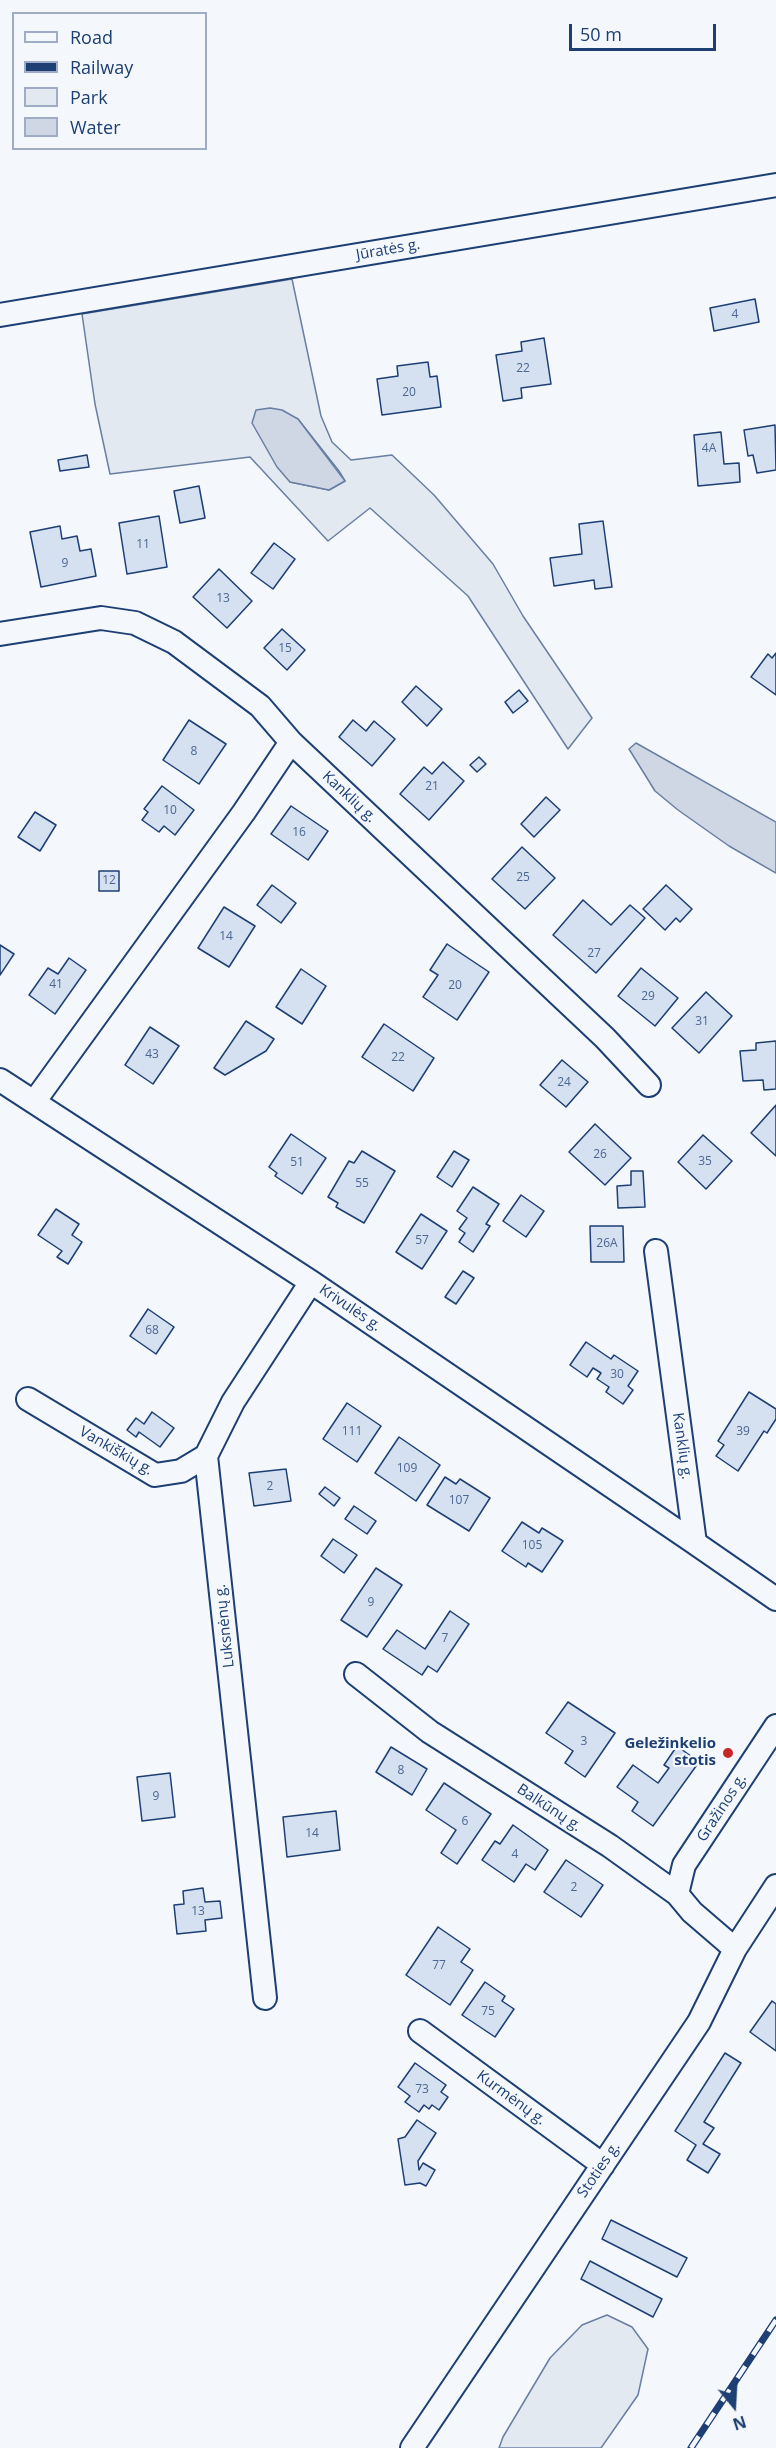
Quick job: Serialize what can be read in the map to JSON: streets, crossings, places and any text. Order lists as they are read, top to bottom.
{
  "streets": {
    "street": [
      "Jūratės g.",
      "Kanklių g.",
      "Krivulės g.",
      "Vankiškių g.",
      "Luksnėnų g.",
      "Balkūnų g.",
      "Gražinos g.",
      "Kurmėnų g.",
      "Stoties g."
    ]
  },
  "crossings": [
    ["Kanklių g.", "Krivulės g."],
    ["Vankiškių g.", "Luksnėnų g."],
    ["Balkūnų g.", "Gražinos g."],
    ["Balkūnų g.", "Stoties g."],
    ["Kurmėnų g.", "Stoties g."]
  ],
  "places": ["Geležinkelio stotis"],
  "house_numbers": [
    "4",
    "22",
    "20",
    "4A",
    "11",
    "9",
    "13",
    "15",
    "8",
    "21",
    "10",
    "16",
    "25",
    "12",
    "14",
    "27",
    "41",
    "20",
    "29",
    "31",
    "43",
    "22",
    "24",
    "26",
    "35",
    "51",
    "55",
    "57",
    "26A",
    "68",
    "30",
    "111",
    "39",
    "109",
    "2",
    "107",
    "105",
    "9",
    "7",
    "3",
    "8",
    "9",
    "6",
    "14",
    "4",
    "2",
    "13",
    "77",
    "75",
    "73"
  ],
  "legend": [
    "Road",
    "Railway",
    "Park",
    "Water"
  ],
  "scale_bar": "50 m",
  "north": "bottom"
}
